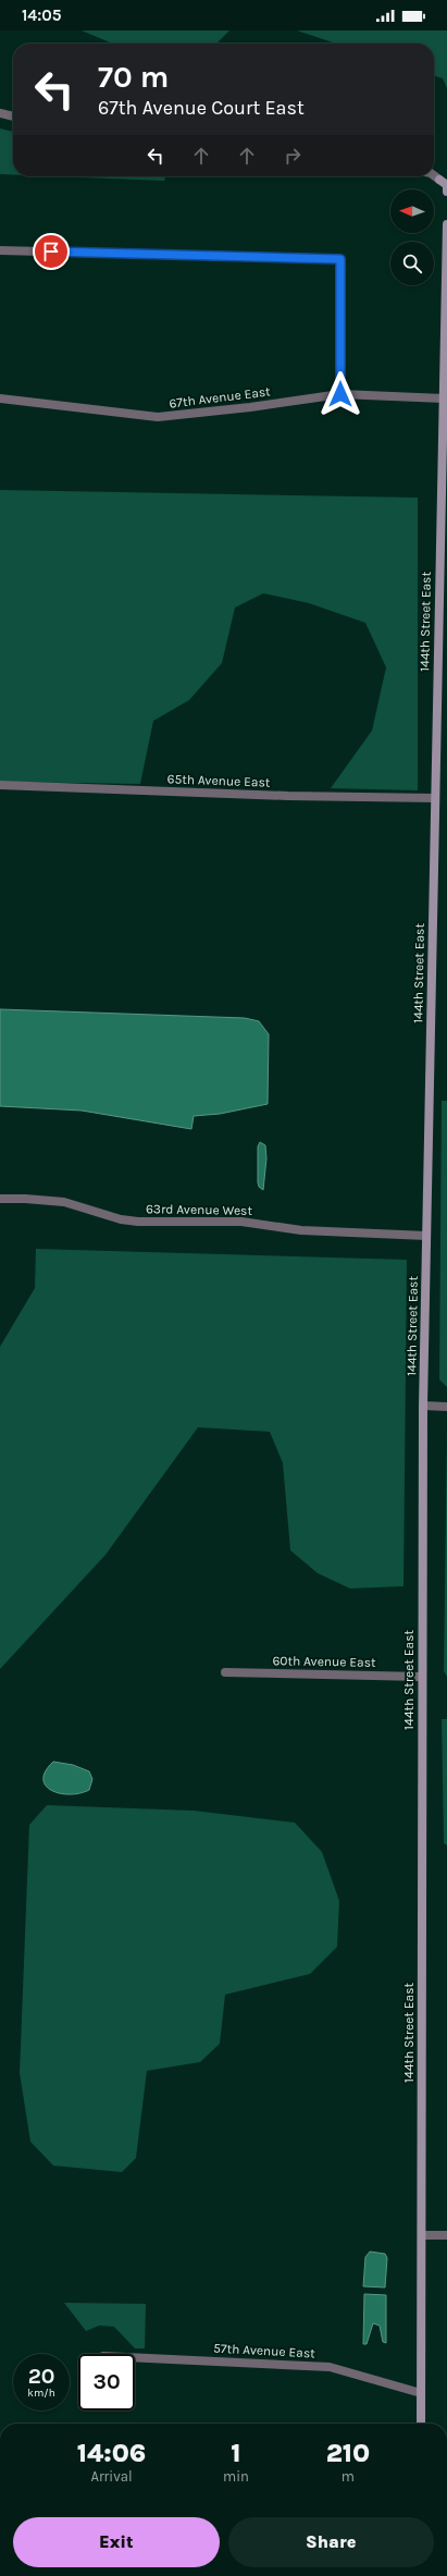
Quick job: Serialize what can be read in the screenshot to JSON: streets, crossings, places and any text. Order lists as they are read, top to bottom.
{
  "streets": {
    "street": [
      "67th Avenue East",
      "144th Street East",
      "65th Avenue East",
      "63rd Avenue West",
      "60th Avenue East",
      "57th Avenue East"
    ]
  },
  "crossings": [
    ["67th Avenue East", "144th Street East"],
    ["144th Street East", "65th Avenue East"],
    ["144th Street East", "63rd Avenue West"],
    ["144th Street East", "60th Avenue East"],
    ["144th Street East", "57th Avenue East"]
  ],
  "north": "left",
  "page": {
    "status": "14:05",
    "turn": ["70 m", "67th Avenue Court East"],
    "speed": "20 km/h",
    "limit": "30",
    "eta": [
      "14:06",
      "Arrival",
      "1",
      "min",
      "210",
      "m"
    ],
    "buttons": ["Exit", "Share"]
  }
}
